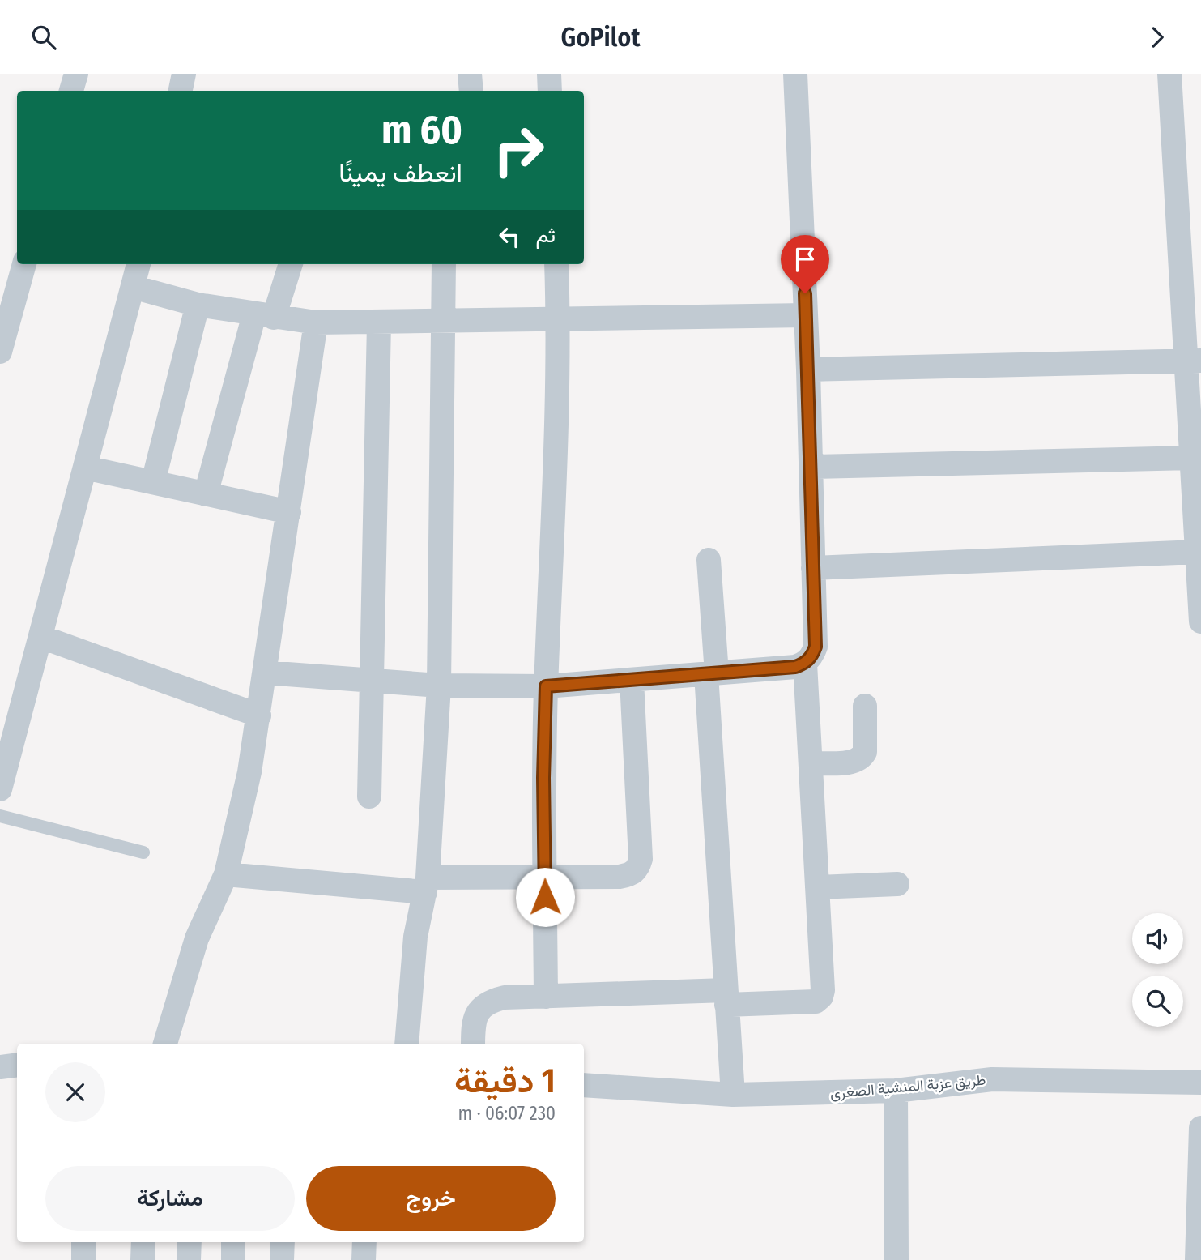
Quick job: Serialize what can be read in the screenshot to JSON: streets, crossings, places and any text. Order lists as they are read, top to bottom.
{
  "streets": {
    "street": ["طريق عزبة المنشية الصغرى"]
  },
  "page": {
    "header": "GoPilot",
    "turn": ["60 m", "انعطف يمينًا"],
    "then": "ثم",
    "heading": ["1 دقيقة", "230 m · 06:07"],
    "buttons": ["خروج", "مشاركة"]
  }
}
